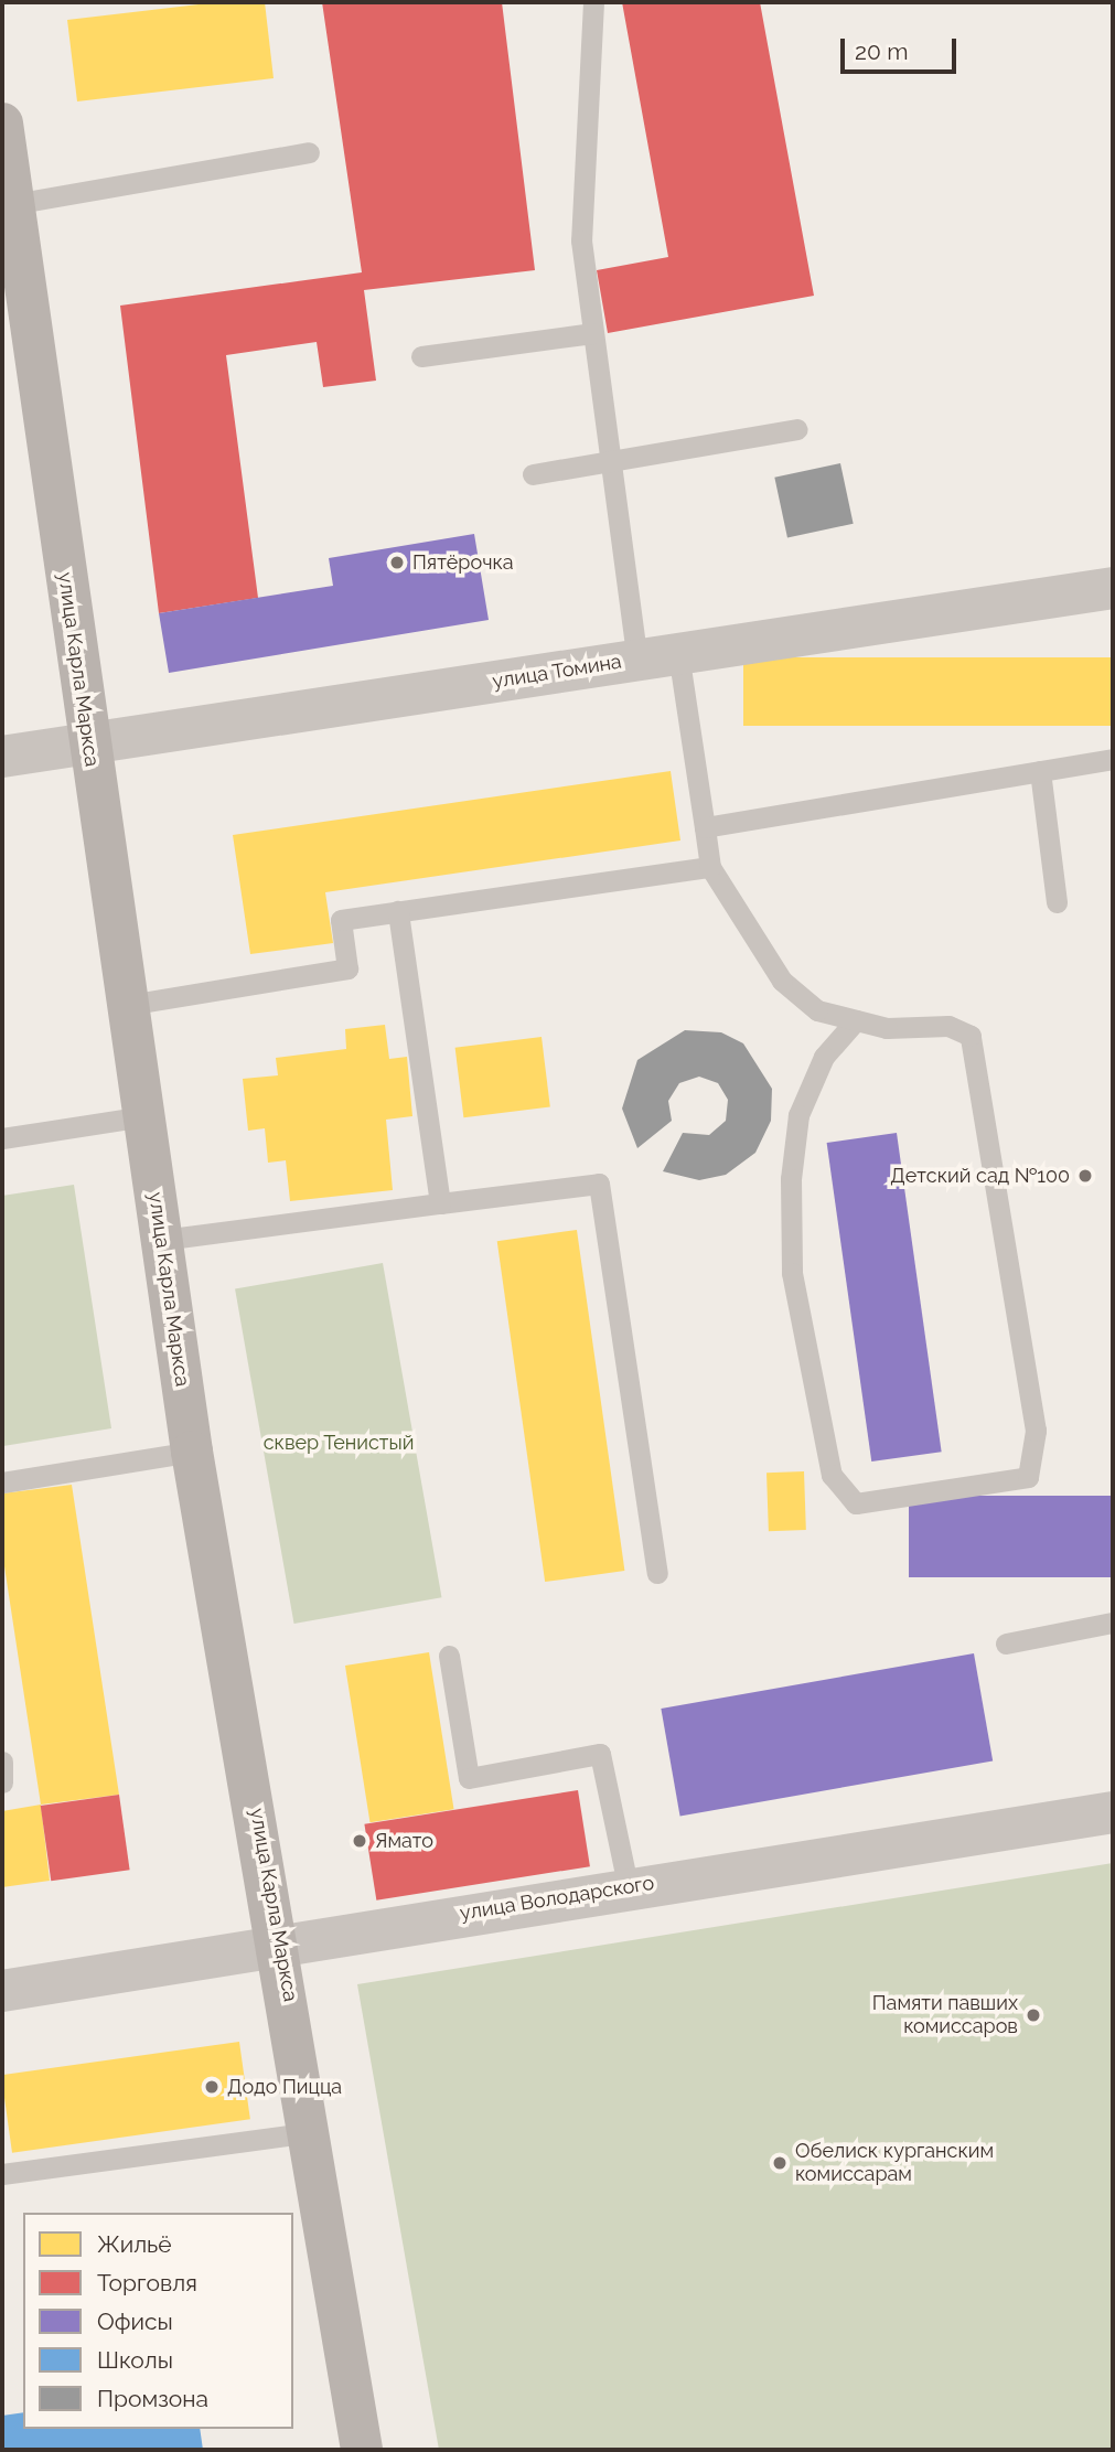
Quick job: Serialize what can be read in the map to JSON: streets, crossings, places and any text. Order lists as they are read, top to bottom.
{
  "streets": {
    "main road": ["улица Карла Маркса"],
    "street": ["улица Томина", "улица Володарского"]
  },
  "crossings": [
    ["улица Карла Маркса", "улица Томина"],
    ["улица Карла Маркса", "улица Володарского"]
  ],
  "parks": ["сквер Тенистый"],
  "places": [
    "Пятёрочка",
    "Детский сад №100",
    "Ямато",
    "Памяти павших комиссаров",
    "Додо Пицца",
    "Обелиск курганским комиссарам"
  ],
  "legend": [
    "Жильё",
    "Торговля",
    "Офисы",
    "Школы",
    "Промзона"
  ],
  "scale_bar": "20 m"
}
